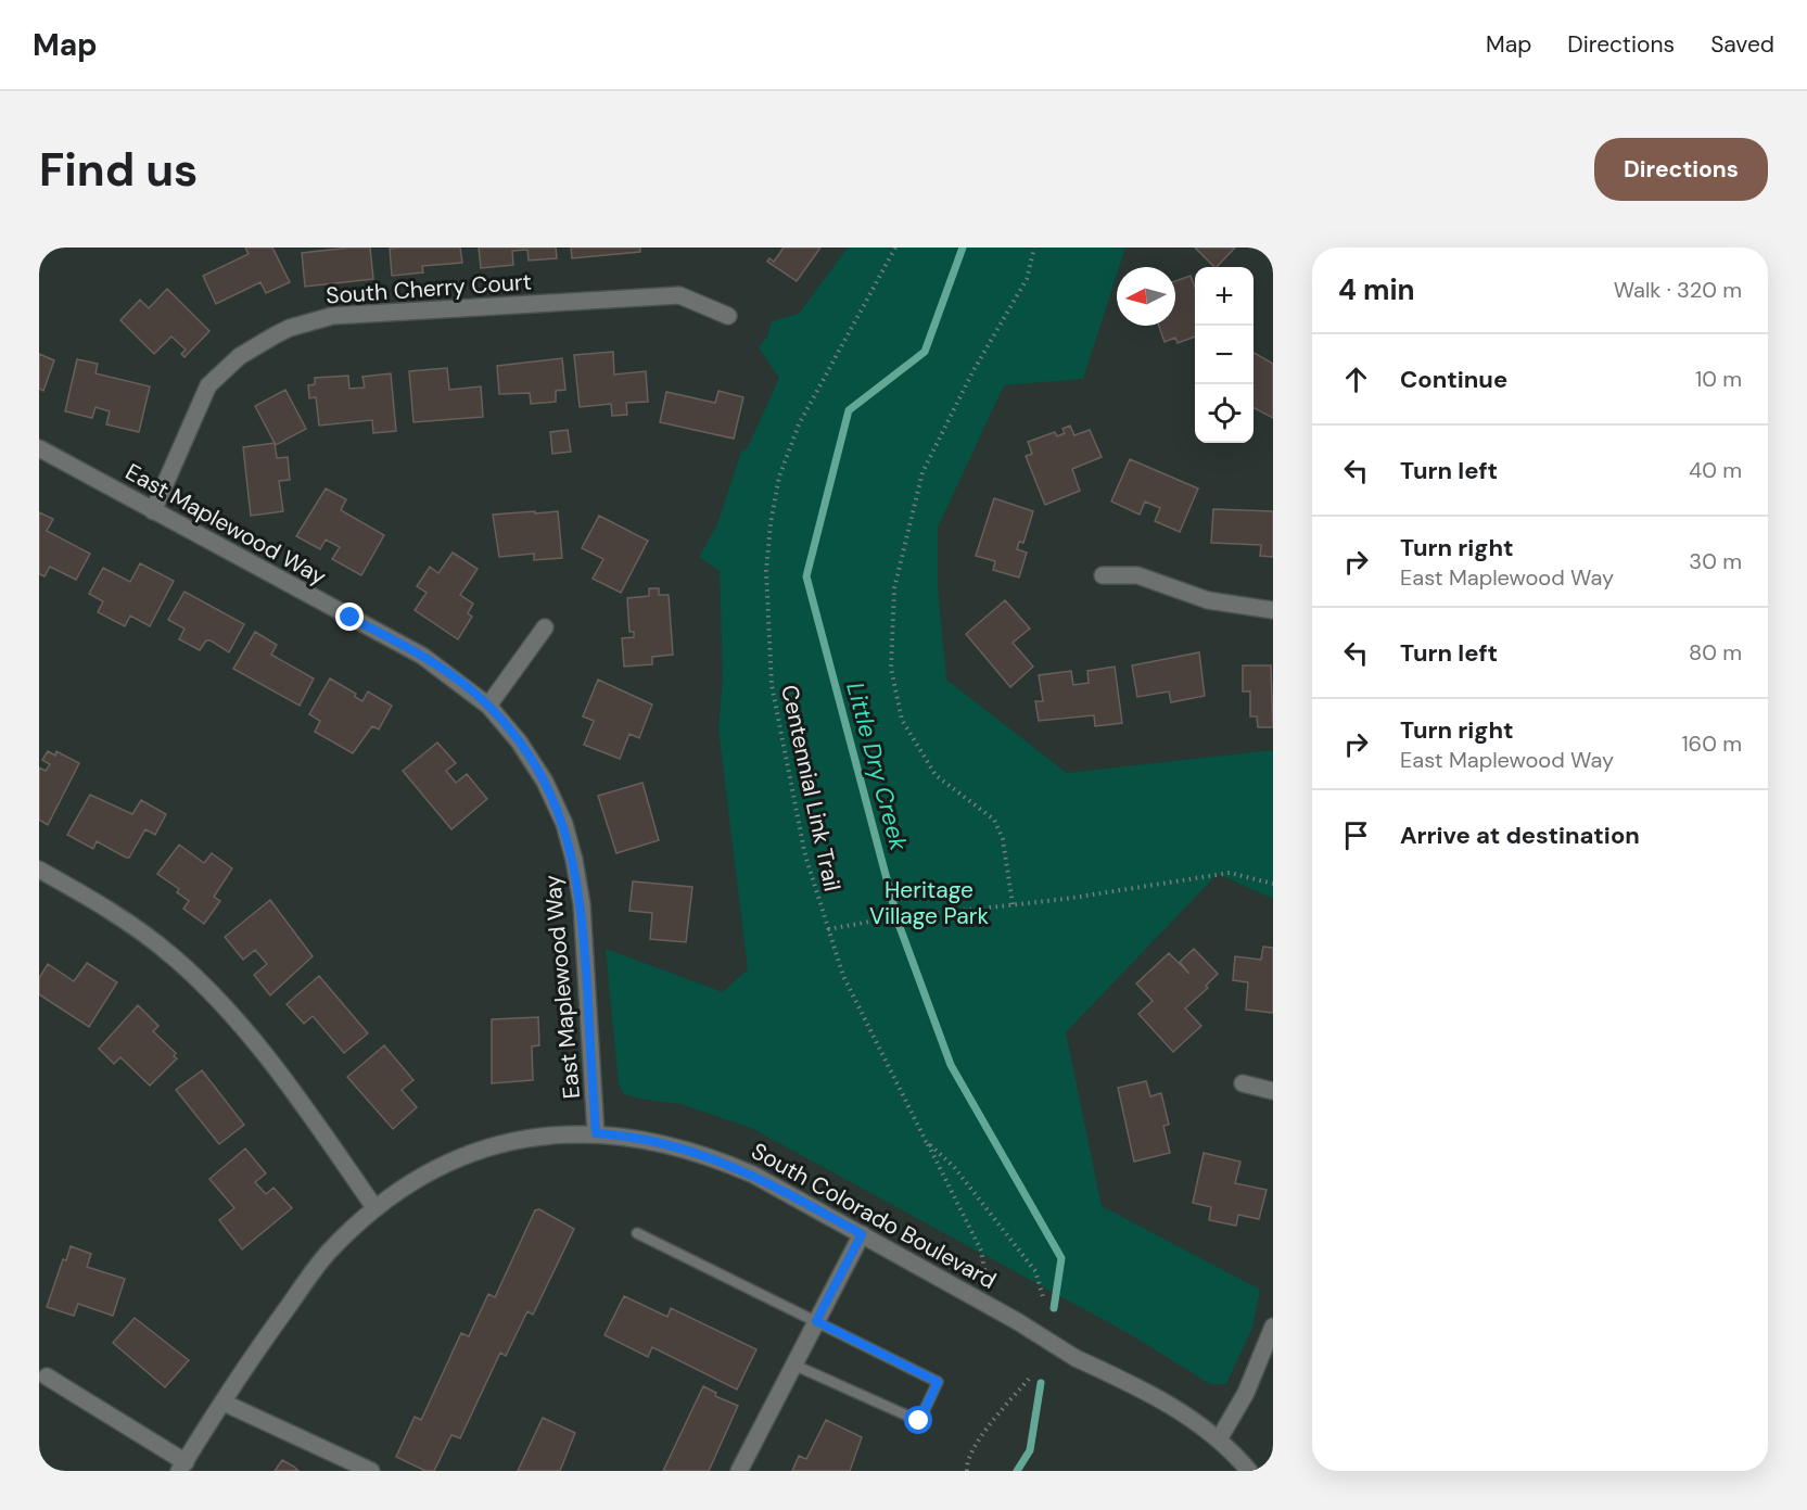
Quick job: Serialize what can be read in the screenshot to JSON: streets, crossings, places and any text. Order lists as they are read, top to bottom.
{
  "streets": {
    "street": ["South Cherry Court", "East Maplewood Way", "South Colorado Boulevard"],
    "path": ["Centennial Link Trail"]
  },
  "crossings": [
    ["South Cherry Court", "East Maplewood Way"],
    ["East Maplewood Way", "South Colorado Boulevard"]
  ],
  "water": ["Little Dry Creek"],
  "parks": ["Heritage Village Park"],
  "north": "left",
  "page": {
    "header": "Map",
    "nav": ["Map", "Directions", "Saved"],
    "buttons": "Directions",
    "title": "Find us",
    "heading": ["4 min", "Walk · 320 m"],
    "map_buttons": ["+", "−"],
    "list": [
      ["Continue", "10 m"],
      ["Turn left", "40 m"],
      ["Turn right", "East Maplewood Way", "30 m"],
      ["Turn left", "80 m"],
      ["Turn right", "East Maplewood Way", "160 m"],
      "Arrive at destination"
    ]
  }
}
